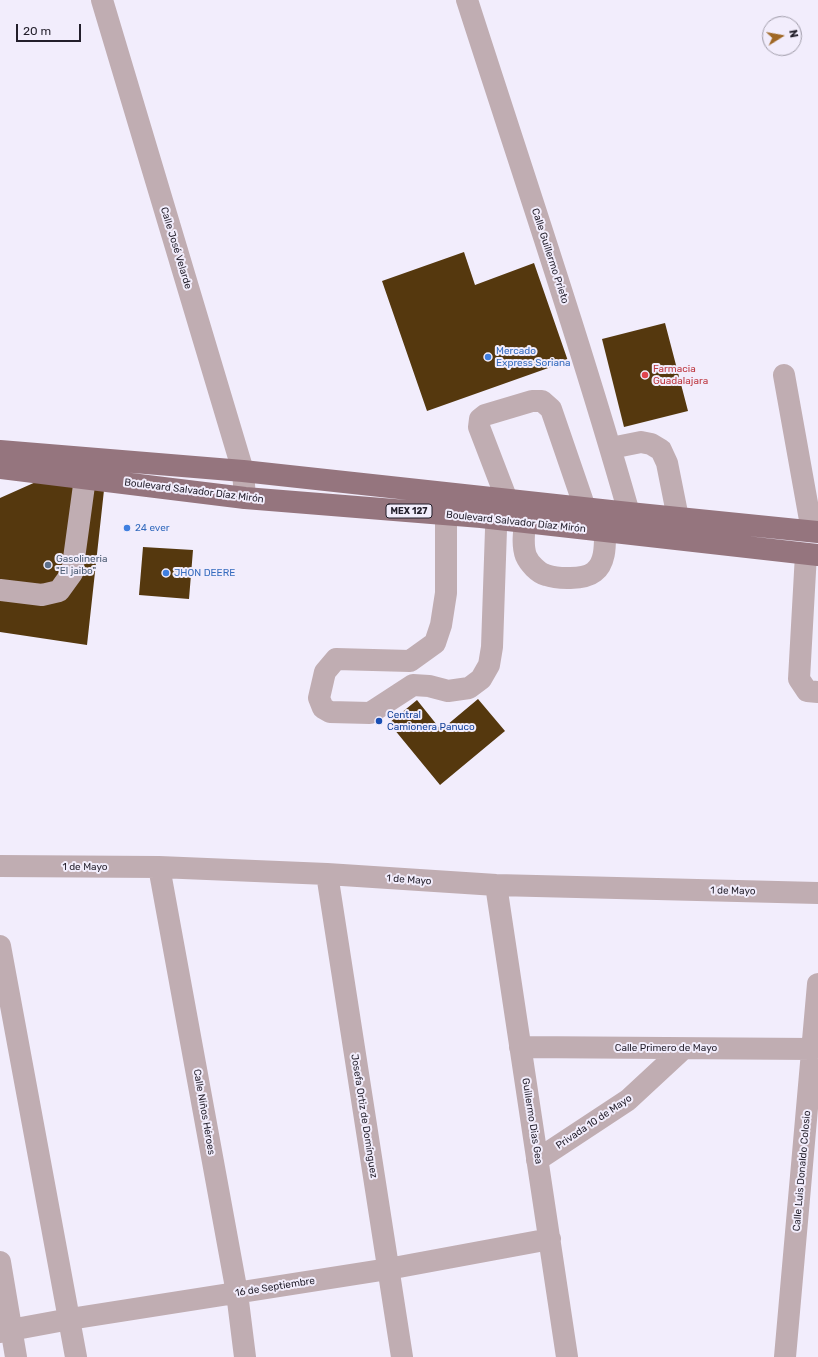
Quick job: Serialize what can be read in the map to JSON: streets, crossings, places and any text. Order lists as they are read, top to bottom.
{
  "streets": {
    "main road": ["Boulevard Salvador Díaz Mirón", "MEX 127"],
    "street": [
      "Calle José Velarde",
      "Calle Guillermo Prieto",
      "1 de Mayo",
      "Calle Primero de Mayo",
      "Calle Niños Héroes",
      "Josefa Ortiz de Domínguez",
      "Guillermo Dias Gea",
      "Privada 10 de Mayo",
      "Calle Luis Donaldo Colosio",
      "16 de Septiembre"
    ]
  },
  "crossings": [
    ["Calle José Velarde", "Boulevard Salvador Díaz Mirón"],
    ["Calle Guillermo Prieto", "Boulevard Salvador Díaz Mirón"],
    ["1 de Mayo", "Calle Niños Héroes"],
    ["1 de Mayo", "Josefa Ortiz de Domínguez"],
    ["1 de Mayo", "Guillermo Dias Gea"],
    ["Calle Primero de Mayo", "Guillermo Dias Gea"],
    ["Calle Primero de Mayo", "Privada 10 de Mayo"],
    ["Calle Primero de Mayo", "Calle Luis Donaldo Colosio"],
    ["Calle Niños Héroes", "16 de Septiembre"],
    ["Josefa Ortiz de Domínguez", "16 de Septiembre"],
    ["Guillermo Dias Gea", "Privada 10 de Mayo"],
    ["Guillermo Dias Gea", "16 de Septiembre"]
  ],
  "places": [
    "Mercado Express Soriana",
    "Farmacia Guadalajara",
    "24 ever",
    "Gasolineria \"El jaibo\"",
    "JHON DEERE",
    "Central Camionera Panuco"
  ],
  "scale_bar": "20 m",
  "north": "right"
}
